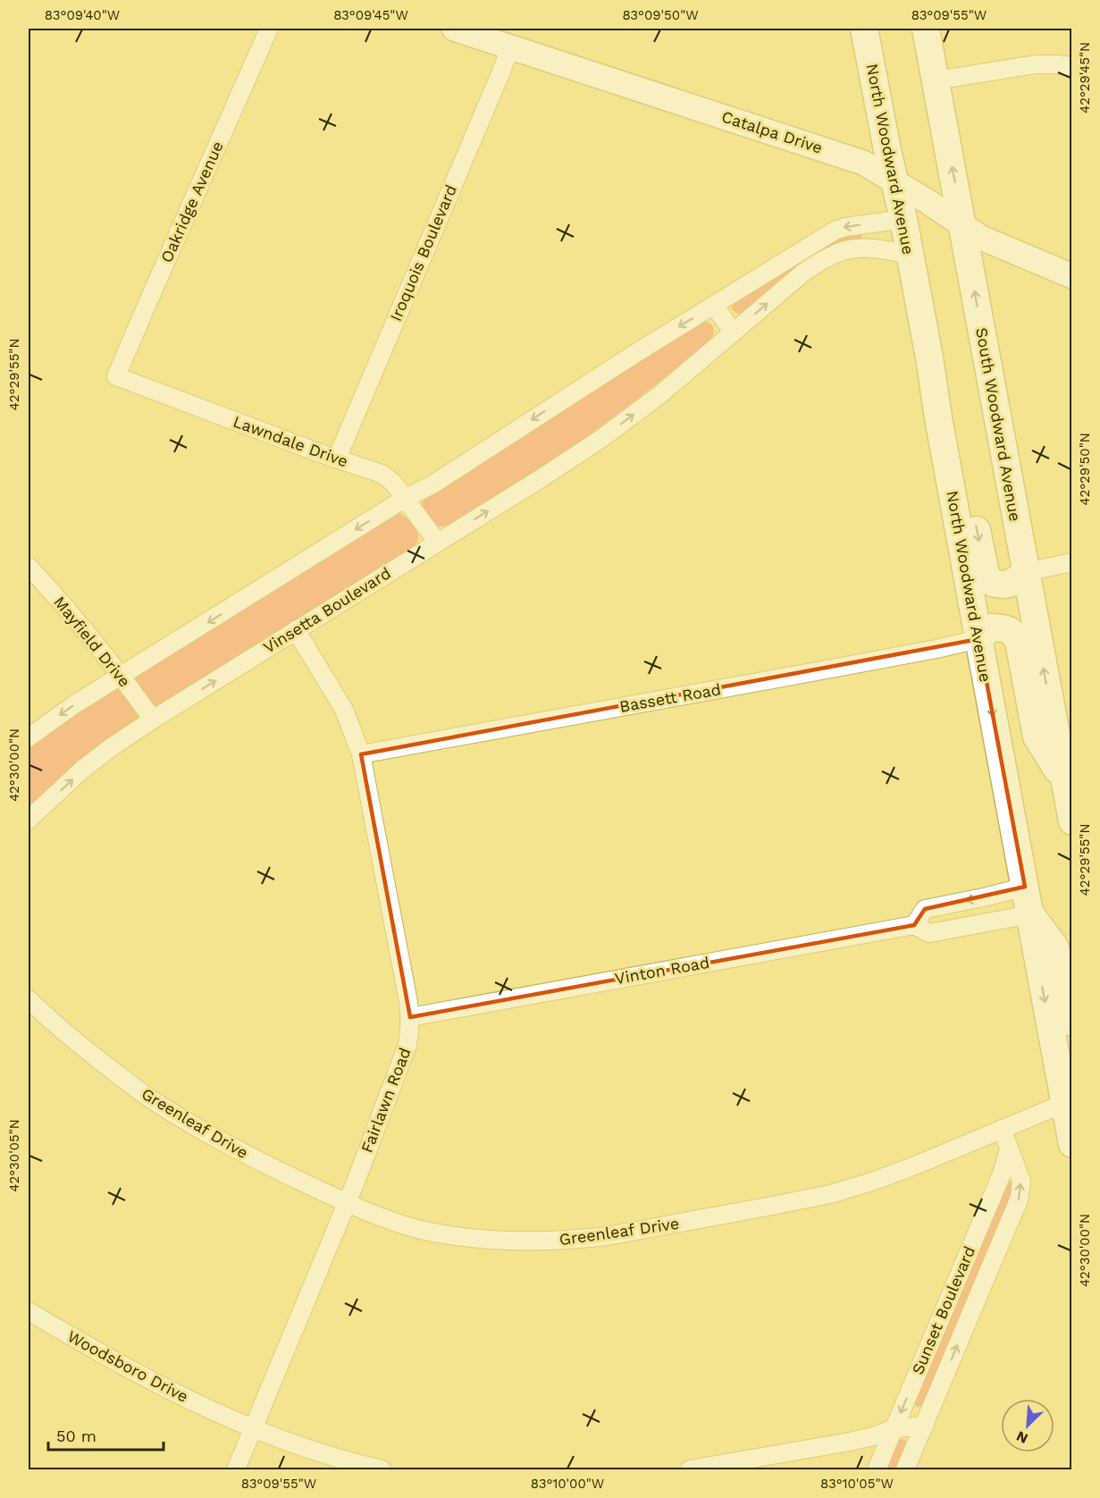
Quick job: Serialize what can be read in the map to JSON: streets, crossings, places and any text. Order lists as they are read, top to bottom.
{
  "streets": {
    "main road": ["North Woodward Avenue", "South Woodward Avenue"],
    "street": [
      "Catalpa Drive",
      "Oakridge Avenue",
      "Iroquois Boulevard",
      "Lawndale Drive",
      "Vinsetta Boulevard",
      "Mayfield Drive",
      "Bassett Road",
      "Vinton Road",
      "Fairlawn Road",
      "Greenleaf Drive",
      "Sunset Boulevard",
      "Woodsboro Drive"
    ]
  },
  "crossings": [
    ["Catalpa Drive", "North Woodward Avenue"],
    ["Catalpa Drive", "Iroquois Boulevard"],
    ["Catalpa Drive", "South Woodward Avenue"],
    ["North Woodward Avenue", "Vinsetta Boulevard"],
    ["North Woodward Avenue", "Bassett Road"],
    ["North Woodward Avenue", "Vinton Road"],
    ["North Woodward Avenue", "Greenleaf Drive"],
    ["Oakridge Avenue", "Lawndale Drive"],
    ["Iroquois Boulevard", "Lawndale Drive"],
    ["Lawndale Drive", "Vinsetta Boulevard"],
    ["Vinsetta Boulevard", "Mayfield Drive"],
    ["Vinsetta Boulevard", "Fairlawn Road"],
    ["Bassett Road", "Fairlawn Road"],
    ["Vinton Road", "Fairlawn Road"],
    ["Fairlawn Road", "Greenleaf Drive"],
    ["Fairlawn Road", "Woodsboro Drive"],
    ["Greenleaf Drive", "Sunset Boulevard"]
  ],
  "one_way": ["North Woodward Avenue", "South Woodward Avenue"],
  "scale_bar": "50 m",
  "north": "bottom left",
  "coordinates": [
    "83°09'40\"W",
    "83°09'45\"W",
    "83°09'50\"W",
    "83°09'55\"W",
    "42°29'45\"N",
    "42°29'55\"N",
    "42°29'50\"N",
    "42°30'00\"N",
    "42°30'05\"N",
    "83°10'00\"W",
    "83°10'05\"W"
  ]
}
